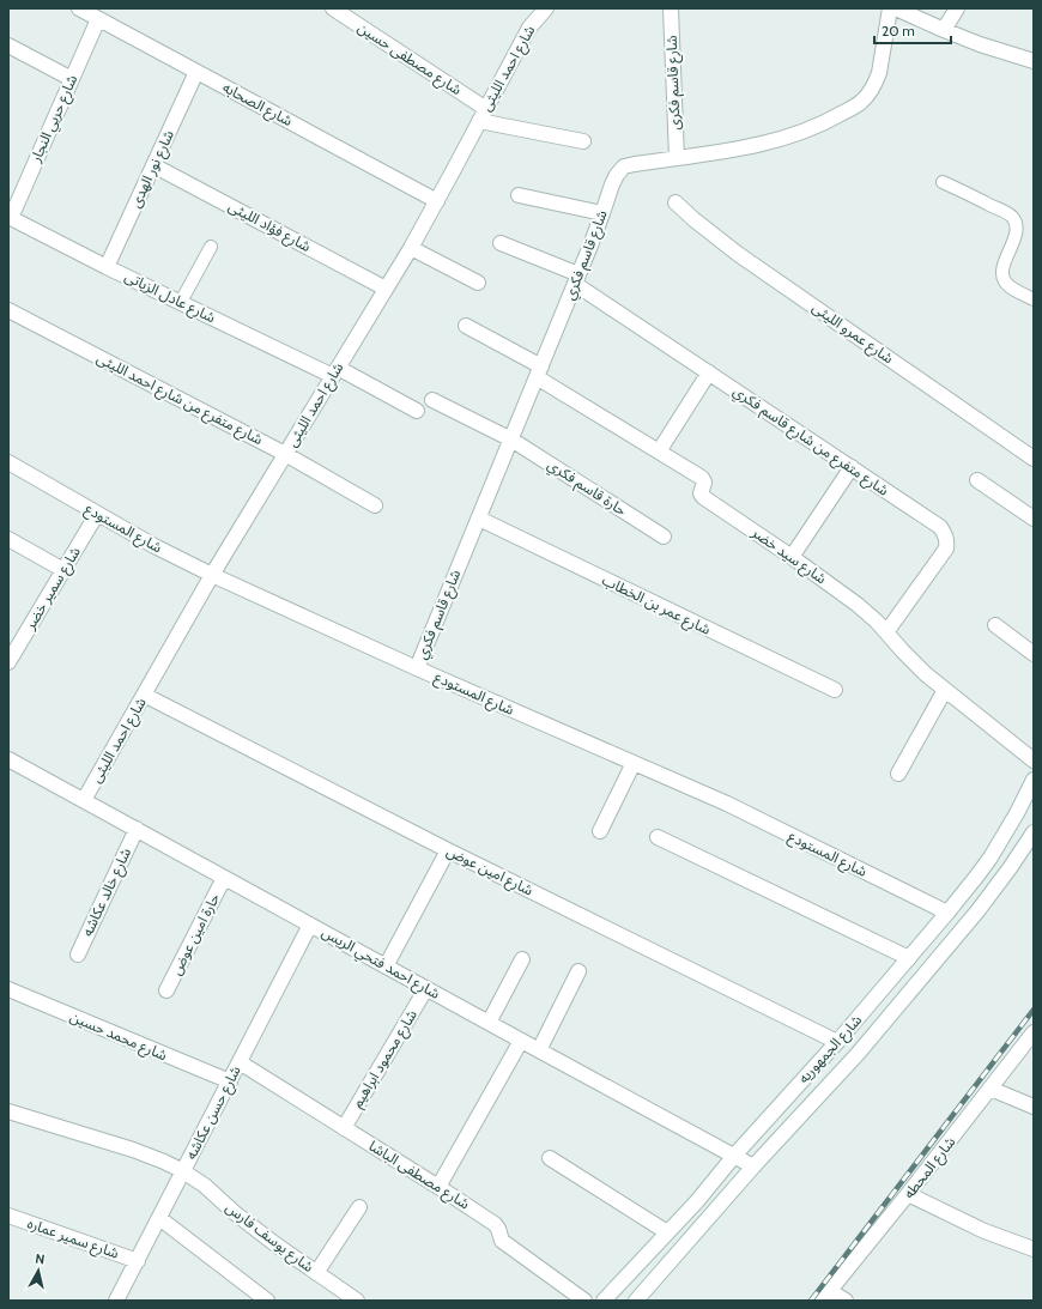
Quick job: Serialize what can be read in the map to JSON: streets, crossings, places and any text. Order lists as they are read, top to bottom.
{
  "streets": {
    "street": [
      "شارع مصطفى حسين",
      "شارع احمد الليثى",
      "شارع قاسم فكرى",
      "شارع الصحابه",
      "شارع حربي النجار",
      "شارع نور الهدى",
      "شارع فؤاد الليثى",
      "شارع قاسم فكري",
      "شارع عادل الزياتى",
      "شارع عمرو الليثى",
      "شارع متفرع من شارع احمد الليثى",
      "شارع متفرع من شارع قاسم فكري",
      "حارة قاسم فكري",
      "شارع المستودع",
      "شارع سيد خضر",
      "شارع سمير خضر",
      "شارع عمر بن الخطاب",
      "شارع امين عوض",
      "شارع خالد عكاشه",
      "حارة امين عوض",
      "شارع احمد فتحي الريس",
      "شارع محمد حسين",
      "شارع الجمهوريه",
      "شارع محمود ابراهيم",
      "شارع حسن عكاشه",
      "شارع المحطه",
      "شارع مصطفى الباشا",
      "شارع يوسف فارس",
      "شارع سمير عماره"
    ]
  },
  "crossings": [
    ["شارع مصطفى حسين", "شارع احمد الليثى"],
    ["شارع احمد الليثى", "شارع الصحابه"],
    ["شارع احمد الليثى", "شارع فؤاد الليثى"],
    ["شارع احمد الليثى", "شارع عادل الزياتى"],
    ["شارع احمد الليثى", "شارع متفرع من شارع احمد الليثى"],
    ["شارع احمد الليثى", "شارع المستودع"],
    ["شارع احمد الليثى", "شارع امين عوض"],
    ["شارع احمد الليثى", "شارع احمد فتحي الريس"],
    ["شارع قاسم فكرى", "شارع قاسم فكري"],
    ["شارع الصحابه", "شارع حربي النجار"],
    ["شارع الصحابه", "شارع نور الهدى"],
    ["شارع حربي النجار", "شارع عادل الزياتى"],
    ["شارع نور الهدى", "شارع فؤاد الليثى"],
    ["شارع نور الهدى", "شارع عادل الزياتى"],
    ["شارع قاسم فكري", "شارع متفرع من شارع قاسم فكري"],
    ["شارع قاسم فكري", "حارة قاسم فكري"],
    ["شارع قاسم فكري", "شارع المستودع"],
    ["شارع قاسم فكري", "شارع سيد خضر"],
    ["شارع قاسم فكري", "شارع عمر بن الخطاب"],
    ["شارع متفرع من شارع قاسم فكري", "شارع سيد خضر"],
    ["شارع المستودع", "شارع سمير خضر"],
    ["شارع المستودع", "شارع الجمهوريه"],
    ["شارع امين عوض", "شارع الجمهوريه"],
    ["شارع خالد عكاشه", "شارع احمد فتحي الريس"],
    ["حارة امين عوض", "شارع احمد فتحي الريس"],
    ["شارع احمد فتحي الريس", "شارع الجمهوريه"],
    ["شارع احمد فتحي الريس", "شارع محمود ابراهيم"],
    ["شارع احمد فتحي الريس", "شارع حسن عكاشه"],
    ["شارع محمد حسين", "شارع حسن عكاشه"],
    ["شارع محمود ابراهيم", "شارع مصطفى الباشا"],
    ["شارع حسن عكاشه", "شارع مصطفى الباشا"],
    ["شارع حسن عكاشه", "شارع يوسف فارس"],
    ["شارع حسن عكاشه", "شارع سمير عماره"]
  ],
  "scale_bar": "20 m",
  "north": "top"
}
